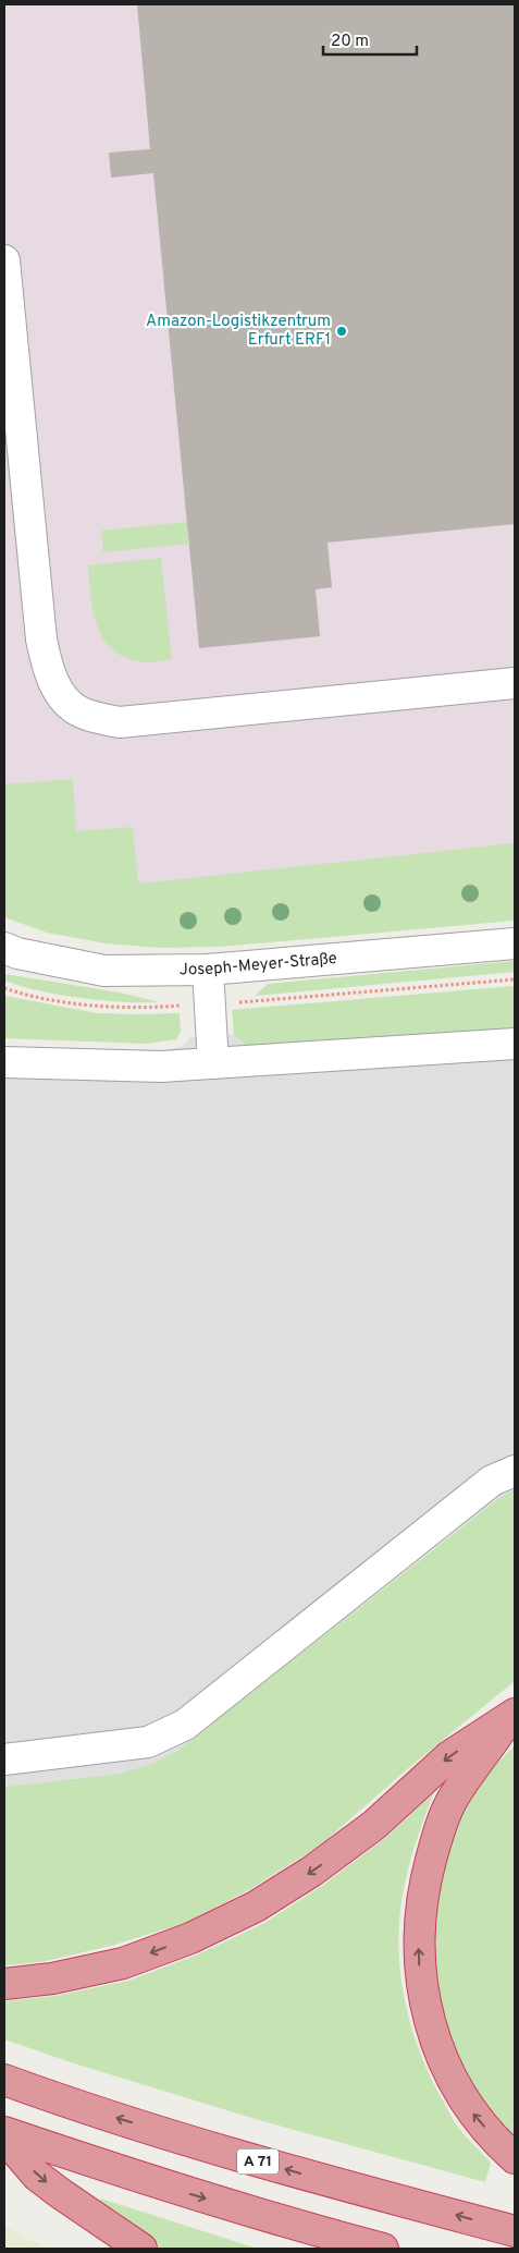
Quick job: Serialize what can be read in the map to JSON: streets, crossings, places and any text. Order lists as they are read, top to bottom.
{
  "streets": {
    "highway": ["A 71"],
    "street": ["Joseph-Meyer-Straße"]
  },
  "places": ["Amazon-Logistikzentrum Erfurt ERF1"],
  "scale_bar": "20 m"
}
